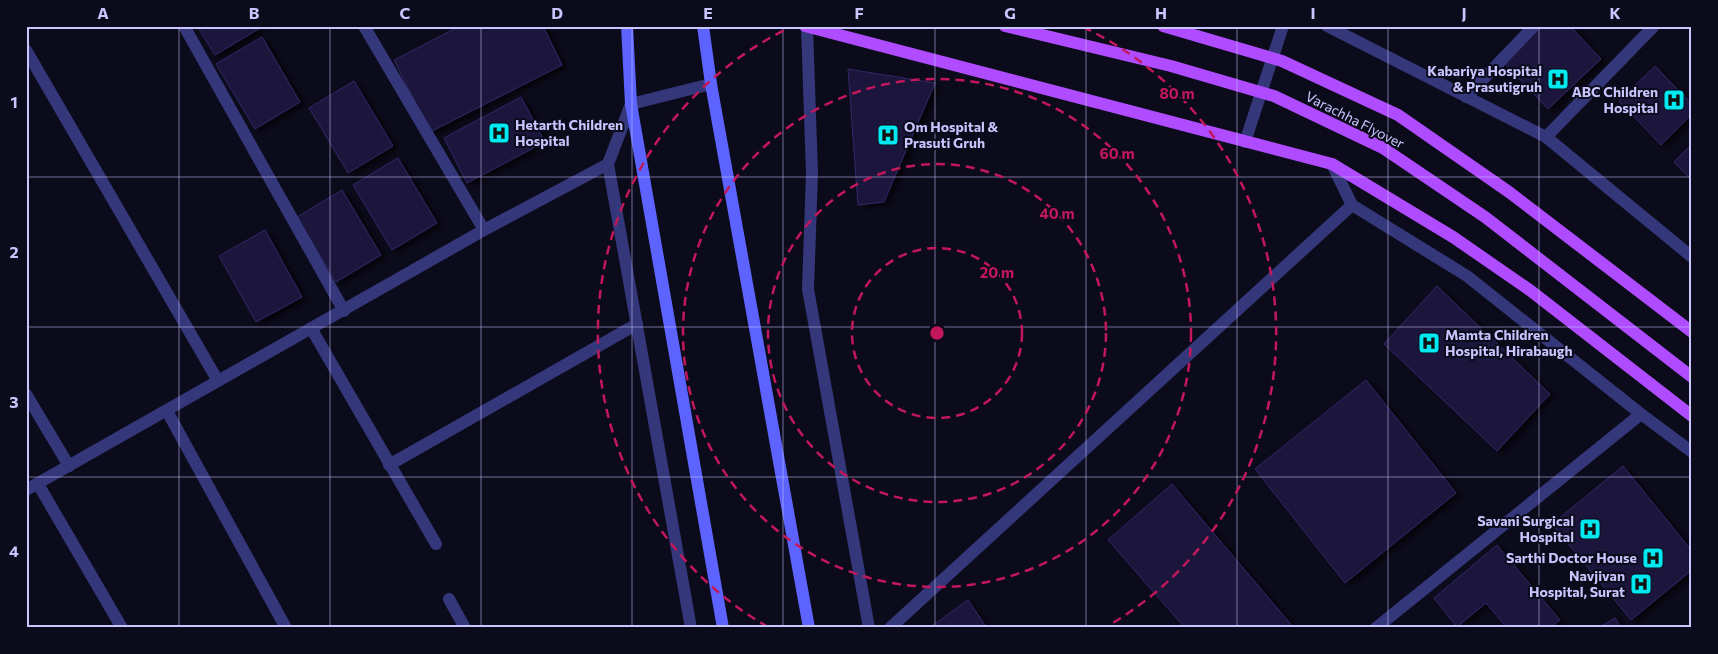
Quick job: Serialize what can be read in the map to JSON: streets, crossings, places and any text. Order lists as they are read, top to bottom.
{
  "streets": {
    "main road": ["Varachha Flyover"]
  },
  "places": {
    "hospital": [
      "Kabariya Hospital & Prasutigruh",
      "ABC Children Hospital",
      "Hetarth Children Hospital",
      "Om Hospital & Prasuti Gruh",
      "Mamta Children Hospital, Hirabaugh",
      "Savani Surgical Hospital",
      "Sarthi Doctor House",
      "Navjivan Hospital, Surat"
    ]
  },
  "grid": {
    "columns": [
      "A",
      "B",
      "C",
      "D",
      "E",
      "F",
      "G",
      "H",
      "I",
      "J",
      "K"
    ],
    "rows": [
      "1",
      "2",
      "3",
      "4"
    ]
  },
  "rings": [
    "80 m",
    "60 m",
    "40 m",
    "20 m"
  ]
}
